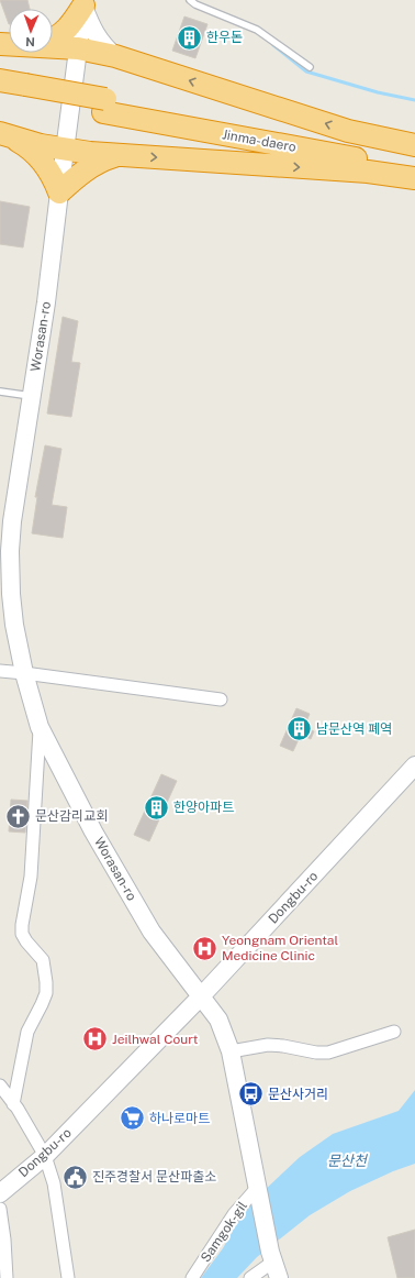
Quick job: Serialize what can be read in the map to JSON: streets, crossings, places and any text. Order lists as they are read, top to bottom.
{
  "streets": {
    "highway": ["Jinma-daero"],
    "main road": ["Worasan-ro", "Dongbu-ro"],
    "street": ["Samgok-gil"]
  },
  "crossings": [
    ["Worasan-ro", "Dongbu-ro"],
    ["Worasan-ro", "Samgok-gil"]
  ],
  "water": ["문산천"],
  "places": {
    "building": ["한우돈", "남문산역 폐역", "한양아파트"],
    "church": ["문산감리교회"],
    "hospital": ["Yeongnam Oriental Medicine Clinic", "Jeilhwal Court"],
    "bus stop": ["문산사거리"],
    "supermarket": ["하나로마트"],
    "public building": ["진주경찰서 문산파출소"]
  },
  "north": "bottom"
}
